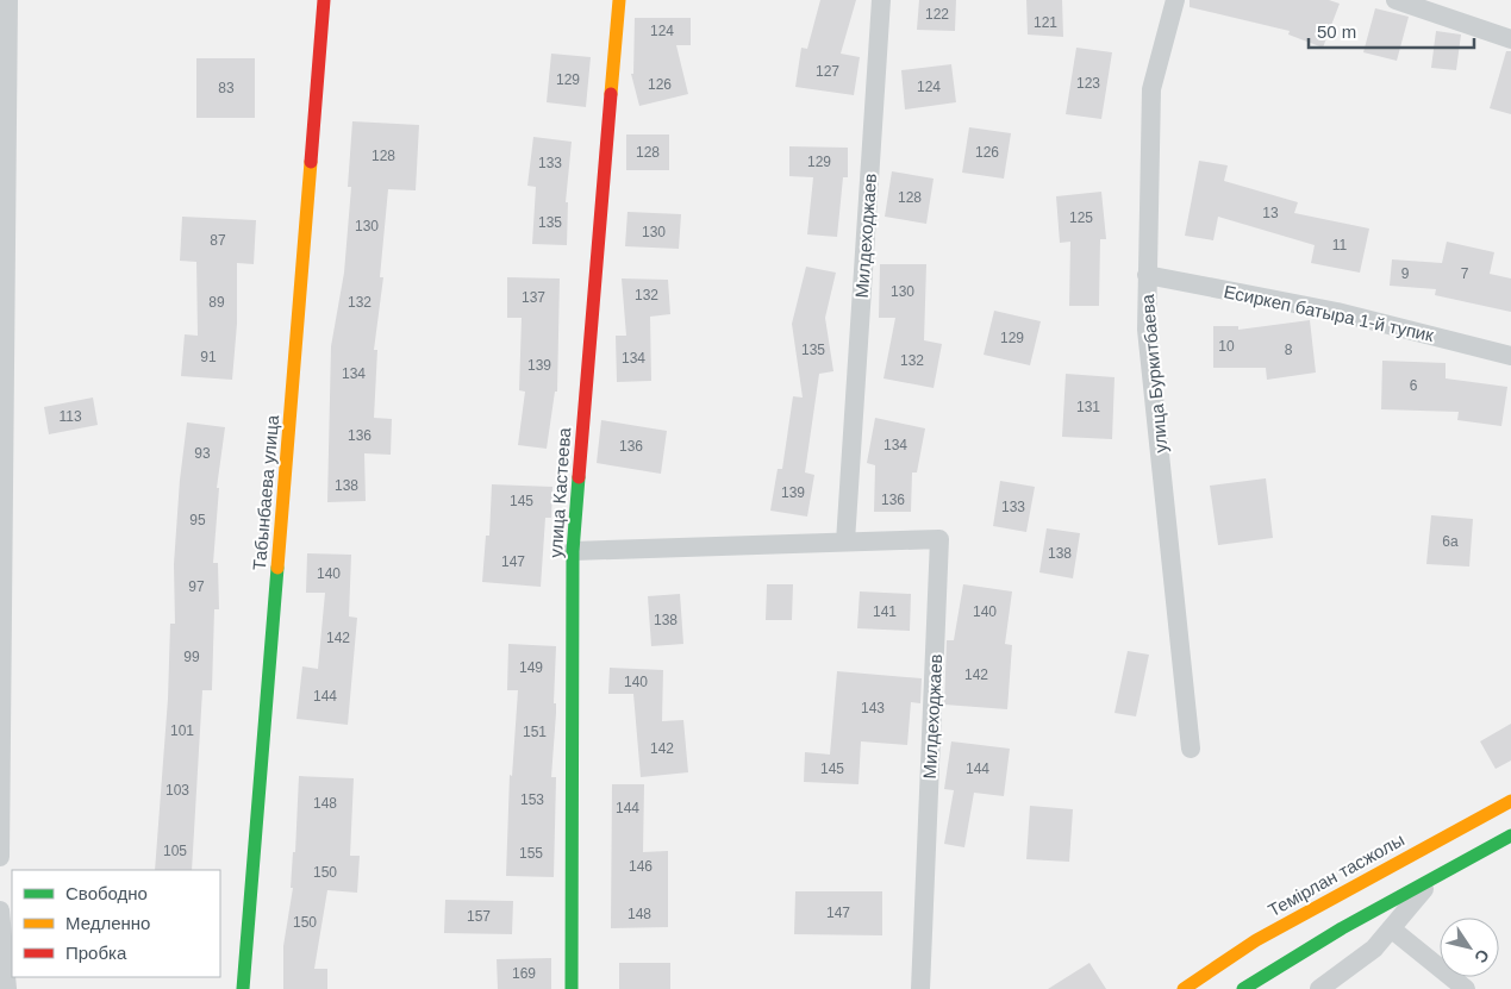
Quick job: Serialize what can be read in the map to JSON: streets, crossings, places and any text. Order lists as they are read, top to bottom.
{
  "streets": {
    "street": [
      "Милдеходжаев",
      "Есиркеп батыра 1-й тупик",
      "улица Буркитбаева",
      "Табынбаева улица",
      "улица Кастеева",
      "Темірлан тасжолы"
    ]
  },
  "crossings": [
    ["Милдеходжаев", "улица Кастеева"],
    ["Есиркеп батыра 1-й тупик", "улица Буркитбаева"]
  ],
  "house_numbers": [
    "122",
    "121",
    "124",
    "127",
    "129",
    "123",
    "126",
    "124",
    "83",
    "128",
    "126",
    "128",
    "129",
    "133",
    "128",
    "13",
    "125",
    "135",
    "130",
    "130",
    "87",
    "11",
    "9",
    "7",
    "130",
    "132",
    "137",
    "89",
    "132",
    "129",
    "10",
    "135",
    "8",
    "91",
    "134",
    "132",
    "139",
    "134",
    "6",
    "131",
    "113",
    "136",
    "134",
    "136",
    "93",
    "138",
    "139",
    "136",
    "145",
    "133",
    "95",
    "6а",
    "138",
    "147",
    "140",
    "97",
    "141",
    "140",
    "138",
    "142",
    "99",
    "149",
    "142",
    "140",
    "144",
    "143",
    "101",
    "151",
    "142",
    "145",
    "144",
    "103",
    "153",
    "148",
    "144",
    "105",
    "155",
    "146",
    "150",
    "147",
    "148",
    "157",
    "150",
    "169"
  ],
  "legend": ["Свободно", "Медленно", "Пробка"],
  "scale_bar": "50 m",
  "north": "bottom right"
}
